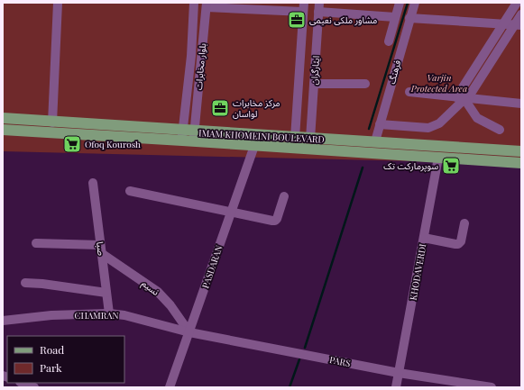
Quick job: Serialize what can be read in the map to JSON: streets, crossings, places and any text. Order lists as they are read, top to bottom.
{
  "streets": {
    "main road": ["IMAM KHOMEINI BOULEVARD"],
    "street": [
      "بلوار مخابرات",
      "ایثارگران",
      "فرهنگ",
      "صبا",
      "PASDARAN",
      "KHODAVERDI",
      "نسیم",
      "CHAMRAN",
      "PARS"
    ]
  },
  "crossings": [
    ["بلوار مخابرات", "IMAM KHOMEINI BOULEVARD"],
    ["ایثارگران", "IMAM KHOMEINI BOULEVARD"],
    ["فرهنگ", "IMAM KHOMEINI BOULEVARD"],
    ["IMAM KHOMEINI BOULEVARD", "PASDARAN"],
    ["IMAM KHOMEINI BOULEVARD", "KHODAVERDI"],
    ["صبا", "نسیم"],
    ["صبا", "CHAMRAN"],
    ["PASDARAN", "نسیم"],
    ["PASDARAN", "CHAMRAN"],
    ["PASDARAN", "PARS"],
    ["KHODAVERDI", "PARS"],
    ["نسیم", "CHAMRAN"],
    ["نسیم", "PARS"],
    ["CHAMRAN", "PARS"]
  ],
  "parks": ["Varjin Protected Area"],
  "places": {
    "office": ["مشاور ملکی نعیمی", "مرکز مخابرات لواسان"],
    "supermarket": ["Ofoq Kourosh", "سوپرمارکت تک"]
  },
  "legend": ["Road", "Park"]
}
